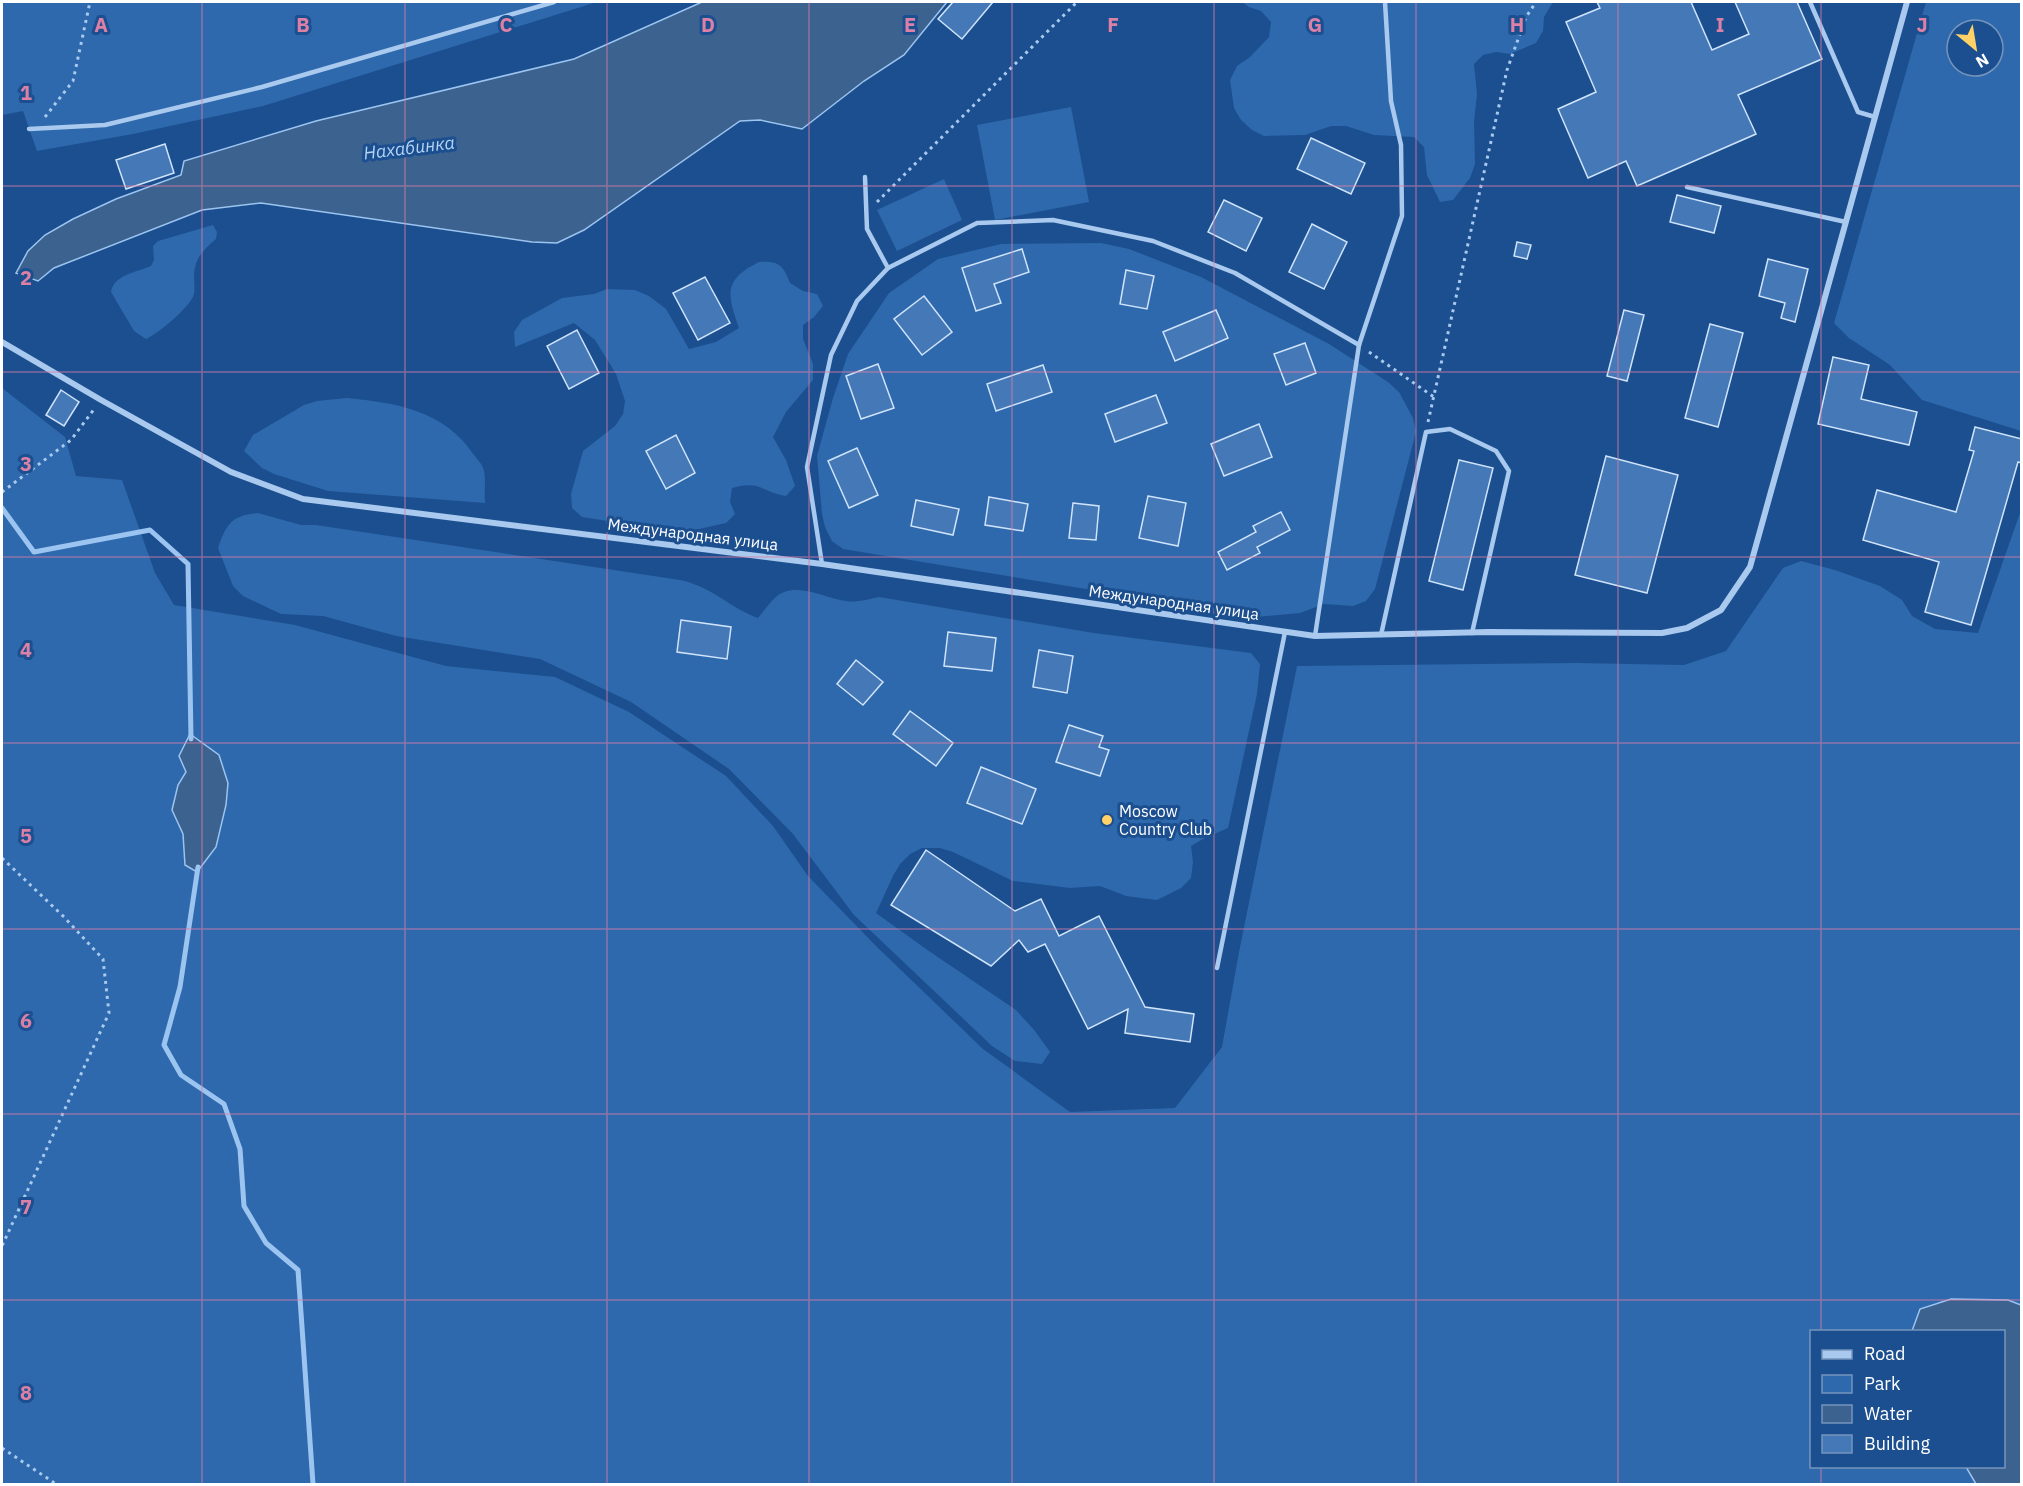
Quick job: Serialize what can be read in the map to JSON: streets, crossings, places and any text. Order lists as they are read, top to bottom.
{
  "streets": {
    "street": ["Международная улица"]
  },
  "water": ["Нахабинка"],
  "places": ["Moscow Country Club"],
  "legend": [
    "Road",
    "Park",
    "Water",
    "Building"
  ],
  "north": "bottom right",
  "grid": {
    "columns": [
      "A",
      "B",
      "C",
      "D",
      "E",
      "F",
      "G",
      "H",
      "I",
      "J"
    ],
    "rows": [
      "1",
      "2",
      "3",
      "4",
      "5",
      "6",
      "7",
      "8"
    ]
  }
}
